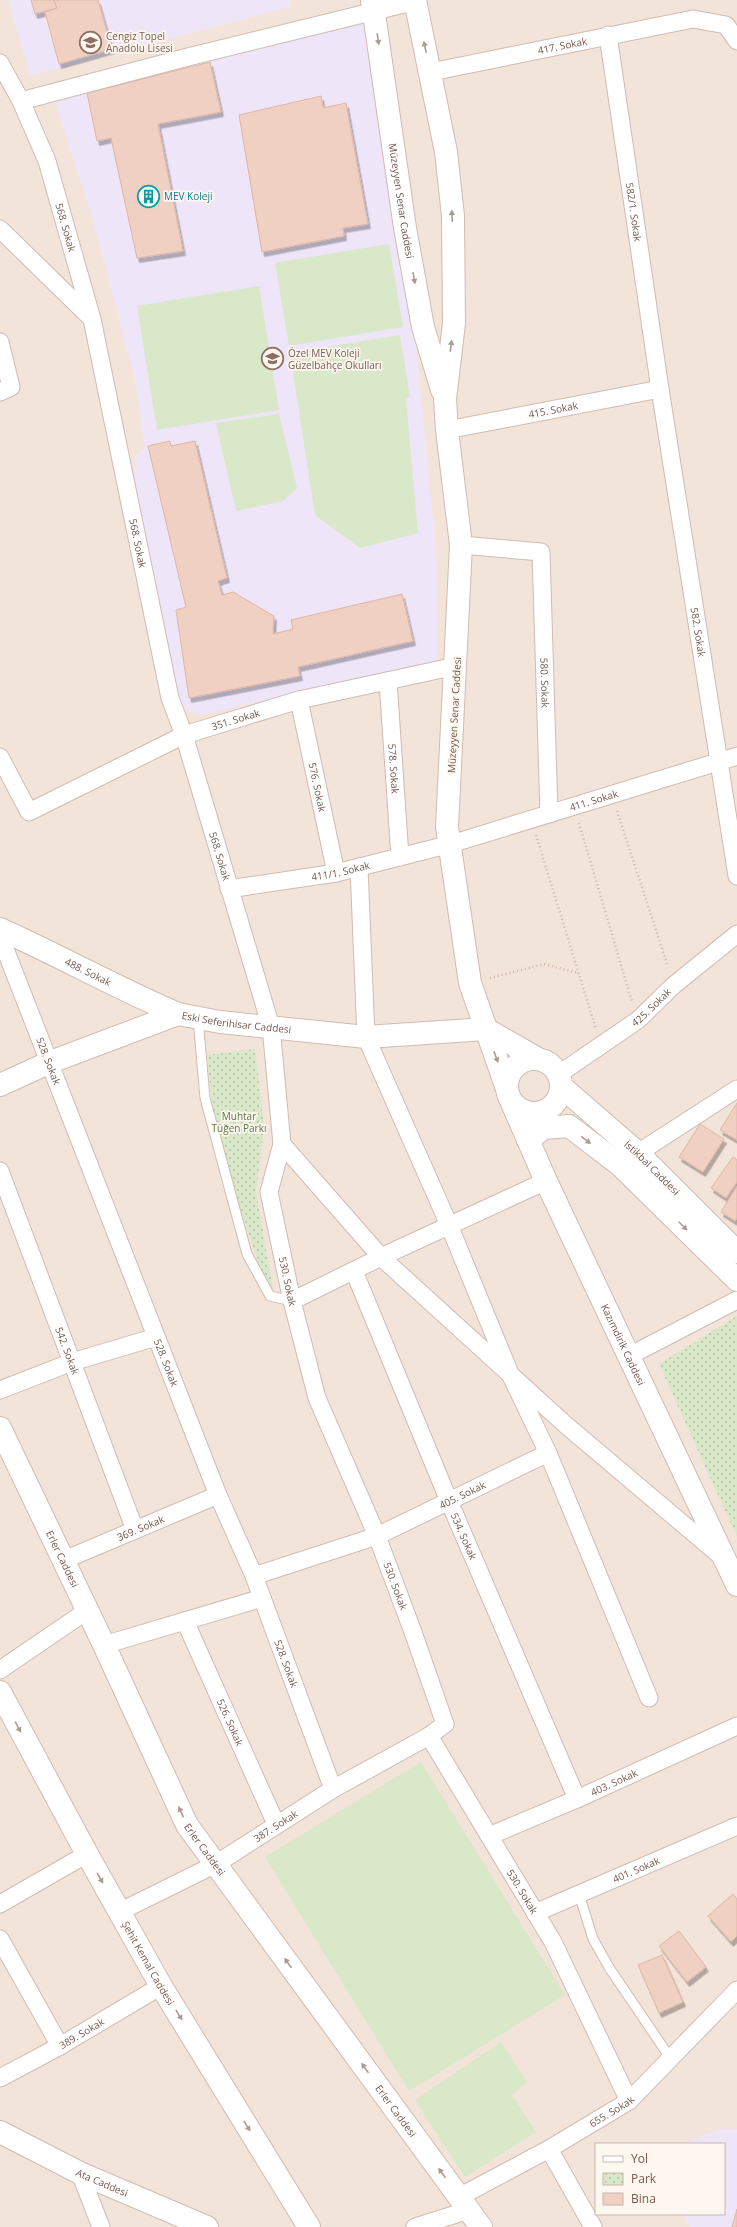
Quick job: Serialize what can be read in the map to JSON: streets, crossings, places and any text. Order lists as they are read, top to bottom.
{
  "streets": {
    "main road": [
      "Müzeyyen Senar Caddesi",
      "488. Sokak",
      "Eski Seferihisar Caddesi",
      "İstikbal Caddesi",
      "Kazımdirik Caddesi",
      "Erler Caddesi",
      "Şehit Kemal Caddesi",
      "Ata Caddesi"
    ],
    "street": [
      "417. Sokak",
      "582/1. Sokak",
      "568. Sokak",
      "415. Sokak",
      "582. Sokak",
      "580. Sokak",
      "351. Sokak",
      "578. Sokak",
      "576. Sokak",
      "411. Sokak",
      "411/1. Sokak",
      "425. Sokak",
      "528. Sokak",
      "530. Sokak",
      "542. Sokak",
      "405. Sokak",
      "369. Sokak",
      "534. Sokak",
      "526. Sokak",
      "403. Sokak",
      "387. Sokak",
      "401. Sokak",
      "389. Sokak",
      "655. Sokak"
    ]
  },
  "crossings": [
    ["417. Sokak", "Müzeyyen Senar Caddesi"],
    ["417. Sokak", "582/1. Sokak"],
    ["Müzeyyen Senar Caddesi", "415. Sokak"],
    ["Müzeyyen Senar Caddesi", "580. Sokak"],
    ["Müzeyyen Senar Caddesi", "351. Sokak"],
    ["Müzeyyen Senar Caddesi", "411. Sokak"],
    ["Müzeyyen Senar Caddesi", "411/1. Sokak"],
    ["Müzeyyen Senar Caddesi", "425. Sokak"],
    ["Müzeyyen Senar Caddesi", "Eski Seferihisar Caddesi"],
    ["Müzeyyen Senar Caddesi", "İstikbal Caddesi"],
    ["Müzeyyen Senar Caddesi", "Kazımdirik Caddesi"],
    ["582/1. Sokak", "415. Sokak"],
    ["582/1. Sokak", "582. Sokak"],
    ["568. Sokak", "351. Sokak"],
    ["568. Sokak", "411/1. Sokak"],
    ["568. Sokak", "Eski Seferihisar Caddesi"],
    ["568. Sokak", "530. Sokak"],
    ["415. Sokak", "582. Sokak"],
    ["582. Sokak", "411. Sokak"],
    ["580. Sokak", "411. Sokak"],
    ["351. Sokak", "578. Sokak"],
    ["351. Sokak", "576. Sokak"],
    ["578. Sokak", "411/1. Sokak"],
    ["576. Sokak", "411/1. Sokak"],
    ["411. Sokak", "411/1. Sokak"],
    ["488. Sokak", "Eski Seferihisar Caddesi"],
    ["425. Sokak", "İstikbal Caddesi"],
    ["425. Sokak", "Kazımdirik Caddesi"],
    ["Eski Seferihisar Caddesi", "528. Sokak"],
    ["Eski Seferihisar Caddesi", "530. Sokak"],
    ["528. Sokak", "405. Sokak"],
    ["528. Sokak", "369. Sokak"],
    ["528. Sokak", "387. Sokak"],
    ["İstikbal Caddesi", "Kazımdirik Caddesi"],
    ["530. Sokak", "405. Sokak"],
    ["530. Sokak", "403. Sokak"],
    ["530. Sokak", "387. Sokak"],
    ["530. Sokak", "401. Sokak"],
    ["530. Sokak", "655. Sokak"],
    ["542. Sokak", "369. Sokak"],
    ["405. Sokak", "534. Sokak"],
    ["369. Sokak", "Erler Caddesi"],
    ["534. Sokak", "403. Sokak"],
    ["Erler Caddesi", "387. Sokak"],
    ["Erler Caddesi", "655. Sokak"],
    ["526. Sokak", "387. Sokak"],
    ["387. Sokak", "Şehit Kemal Caddesi"],
    ["Şehit Kemal Caddesi", "389. Sokak"]
  ],
  "one_way": ["Erler Caddesi", "Şehit Kemal Caddesi"],
  "parks": ["Muhtar Tüğen Parkı"],
  "places": {
    "school or university": ["Cengiz Topel Anadolu Lisesi", "Özel MEV Koleji Güzelbahçe Okulları"],
    "building": ["MEV Koleji"]
  },
  "legend": ["Yol", "Park", "Bina"]
}
